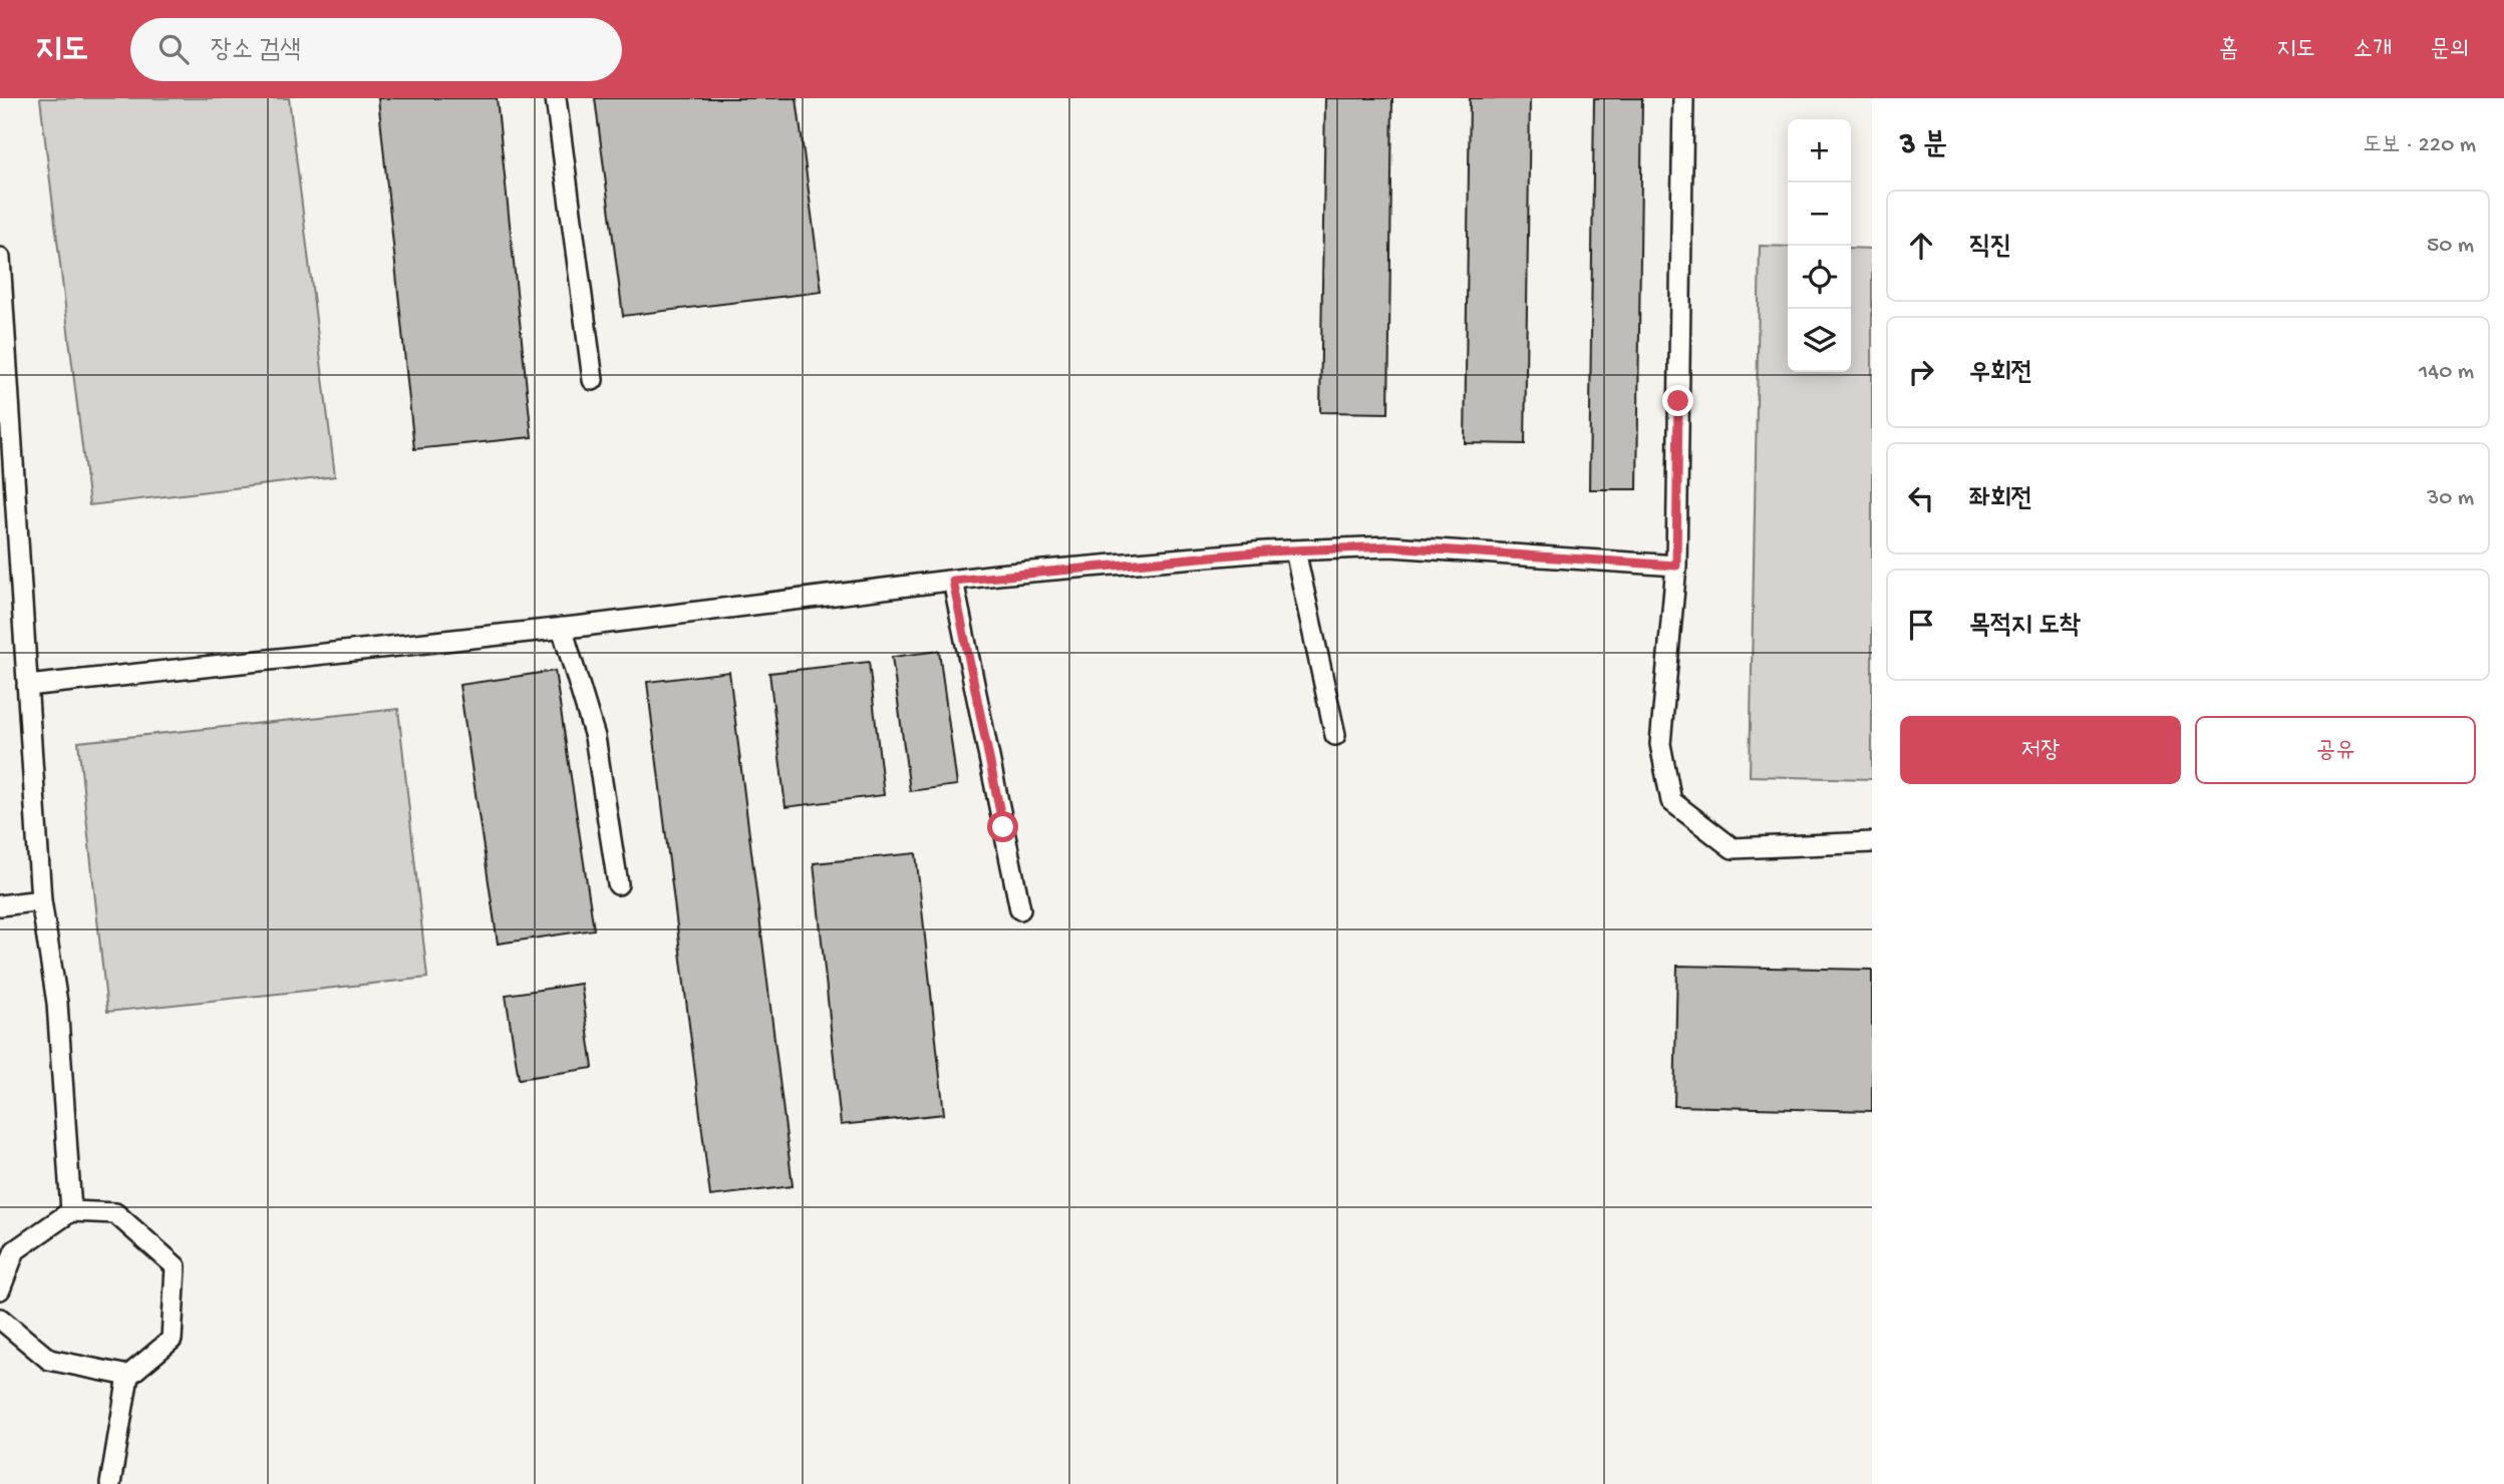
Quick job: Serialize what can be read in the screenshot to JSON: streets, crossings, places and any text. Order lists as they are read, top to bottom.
{
  "page": {
    "header": "지도",
    "search": "장소 검색",
    "nav": [
      "홈",
      "지도",
      "소개",
      "문의"
    ],
    "heading": ["3 분", "도보 · 220 m"],
    "map_buttons": ["+", "−"],
    "list": [
      ["직진", "50 m"],
      ["우회전", "140 m"],
      ["좌회전", "30 m"],
      "목적지 도착"
    ],
    "buttons": ["저장", "공유"]
  }
}
